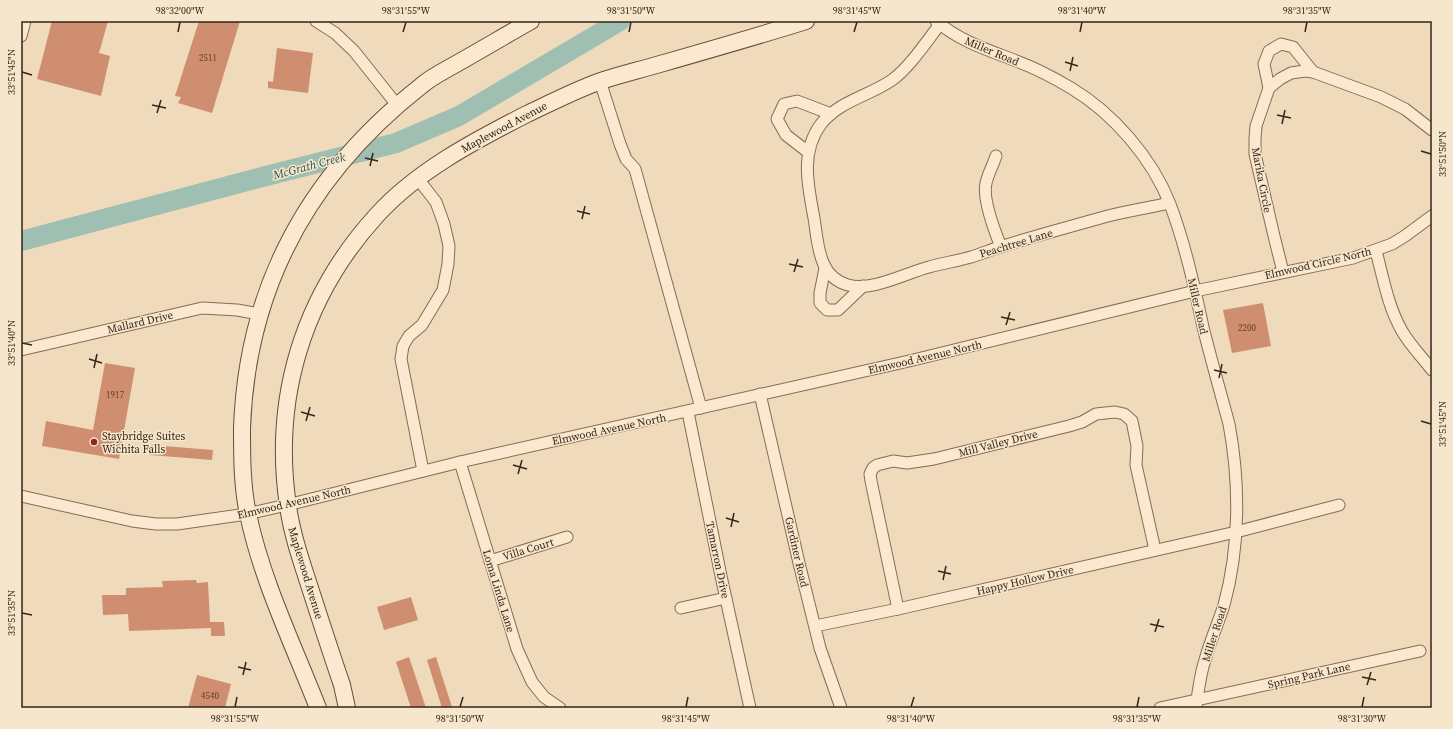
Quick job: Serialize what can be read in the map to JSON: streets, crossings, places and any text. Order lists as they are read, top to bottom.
{
  "streets": {
    "street": [
      "Miller Road",
      "Maplewood Avenue",
      "Marika Circle",
      "Peachtree Lane",
      "Elmwood Circle North",
      "Mallard Drive",
      "Elmwood Avenue North",
      "Mill Valley Drive",
      "Villa Court",
      "Gardiner Road",
      "Tamarron Drive",
      "Happy Hollow Drive",
      "Loma Linda Lane",
      "Spring Park Lane"
    ]
  },
  "crossings": [
    ["Miller Road", "Peachtree Lane"],
    ["Miller Road", "Elmwood Circle North"],
    ["Miller Road", "Elmwood Avenue North"],
    ["Miller Road", "Happy Hollow Drive"],
    ["Miller Road", "Spring Park Lane"],
    ["Maplewood Avenue", "Elmwood Avenue North"],
    ["Marika Circle", "Elmwood Circle North"],
    ["Elmwood Circle North", "Elmwood Avenue North"],
    ["Elmwood Avenue North", "Gardiner Road"],
    ["Elmwood Avenue North", "Tamarron Drive"],
    ["Elmwood Avenue North", "Loma Linda Lane"],
    ["Mill Valley Drive", "Happy Hollow Drive"],
    ["Villa Court", "Loma Linda Lane"],
    ["Gardiner Road", "Happy Hollow Drive"]
  ],
  "water": ["McGrath Creek"],
  "places": ["Staybridge Suites Wichita Falls"],
  "house_numbers": [
    "2511",
    "2200",
    "1917",
    "4540"
  ],
  "coordinates": [
    "98°32'00\"W",
    "98°31'55\"W",
    "98°31'50\"W",
    "98°31'45\"W",
    "98°31'40\"W",
    "98°31'35\"W",
    "33°51'45\"N",
    "33°51'50\"N",
    "33°51'40\"N",
    "33°51'35\"N",
    "98°31'30\"W"
  ]
}
